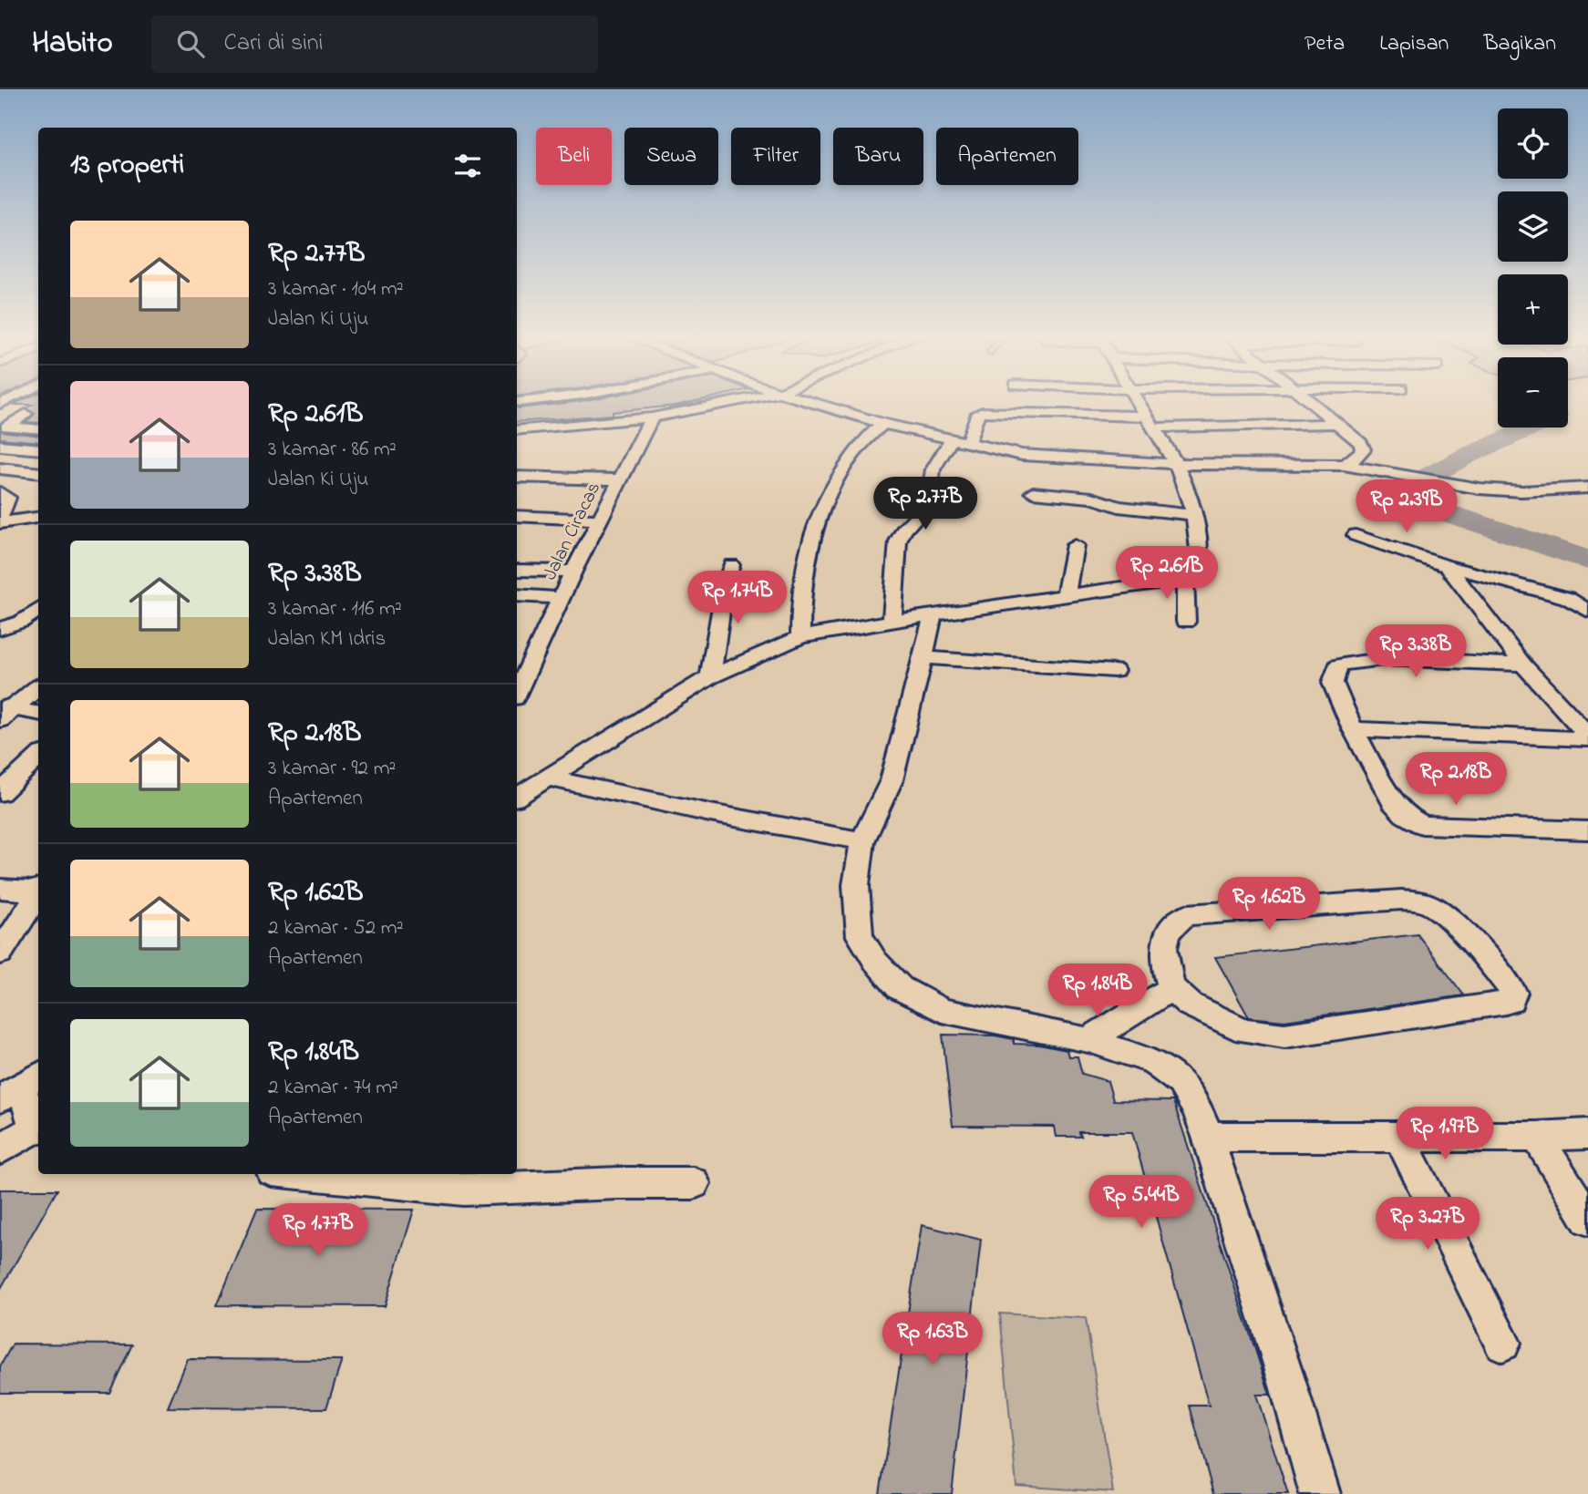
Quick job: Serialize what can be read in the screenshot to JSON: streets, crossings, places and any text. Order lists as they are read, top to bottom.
{
  "streets": {
    "street": ["Jalan Ciracas"]
  },
  "page": {
    "header": "Habito",
    "search": "Cari di sini",
    "nav": ["Peta", "Lapisan", "Bagikan"],
    "map_buttons": ["+", "−"],
    "chip": [
      "Beli",
      "Sewa",
      "Filter",
      "Baru",
      "Apartemen"
    ],
    "heading": "13 properti",
    "list": [
      {
        "name": "Rp 2.77B",
        "note": "3 kamar · 104 m² · Jalan Ki Uju"
      },
      {
        "name": "Rp 2.61B",
        "note": "3 kamar · 86 m² · Jalan Ki Uju"
      },
      {
        "name": "Rp 3.38B",
        "note": "3 kamar · 116 m² · Jalan KM Idris"
      },
      {
        "name": "Rp 2.18B",
        "note": "3 kamar · 92 m² · Apartemen"
      },
      {
        "name": "Rp 1.62B",
        "note": "2 kamar · 52 m² · Apartemen"
      },
      {
        "name": "Rp 1.84B",
        "note": "2 kamar · 74 m² · Apartemen"
      }
    ],
    "price": [
      "Rp 2.77B",
      "Rp 2.39B",
      "Rp 2.61B",
      "Rp 1.74B",
      "Rp 3.38B",
      "Rp 2.18B",
      "Rp 1.62B",
      "Rp 1.84B",
      "Rp 1.97B",
      "Rp 5.44B",
      "Rp 3.27B",
      "Rp 1.77B",
      "Rp 1.63B"
    ]
  }
}
